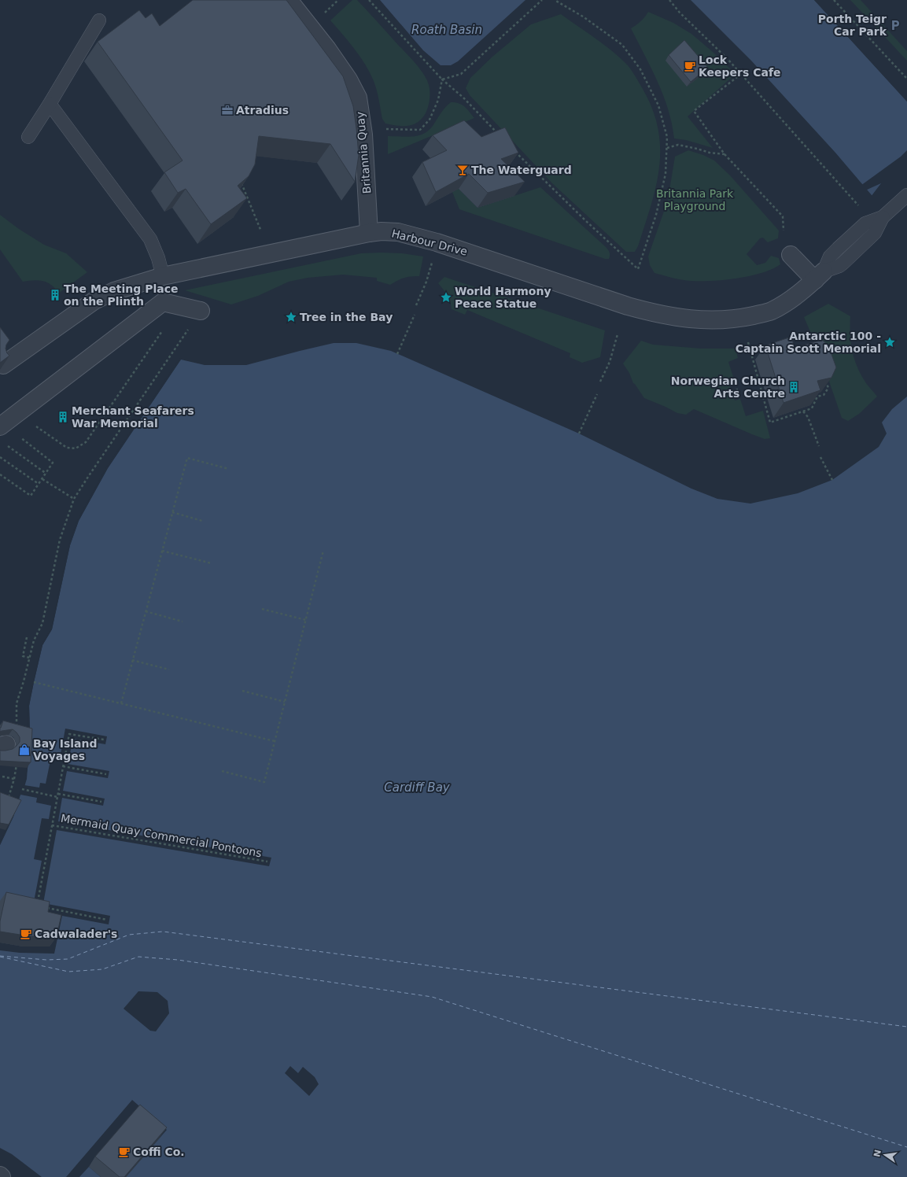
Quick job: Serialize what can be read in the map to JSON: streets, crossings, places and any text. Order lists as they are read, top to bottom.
{
  "streets": {
    "street": ["Britannia Quay", "Harbour Drive"],
    "path": ["Mermaid Quay Commercial Pontoons"]
  },
  "crossings": [
    ["Britannia Quay", "Harbour Drive"]
  ],
  "water": ["Roath Basin", "Cardiff Bay"],
  "parks": ["Britannia Park Playground"],
  "places": {
    "parking": ["Porth Teigr Car Park"],
    "cafe": ["Lock Keepers Cafe", "Cadwalader's", "Coffi Co."],
    "office": ["Atradius"],
    "bar": ["The Waterguard"],
    "building": ["The Meeting Place on the Plinth", "Norwegian Church Arts Centre", "Merchant Seafarers War Memorial"],
    "place": ["World Harmony Peace Statue", "Tree in the Bay", "Antarctic 100 - Captain Scott Memorial"],
    "shop": ["Bay Island Voyages"]
  },
  "north": "left"
}
